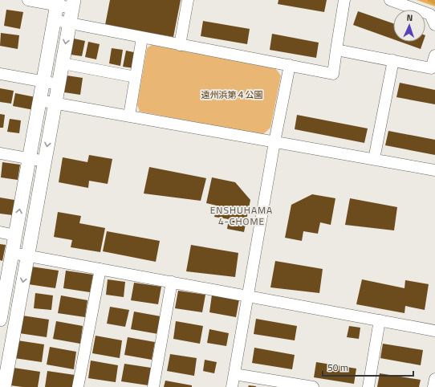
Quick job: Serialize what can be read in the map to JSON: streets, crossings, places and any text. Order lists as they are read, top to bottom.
{
  "districts": ["ENSHUHAMA 4-CHOME"],
  "parks": ["遠州浜第４公園"],
  "scale_bar": "50 m",
  "north": "top"
}
